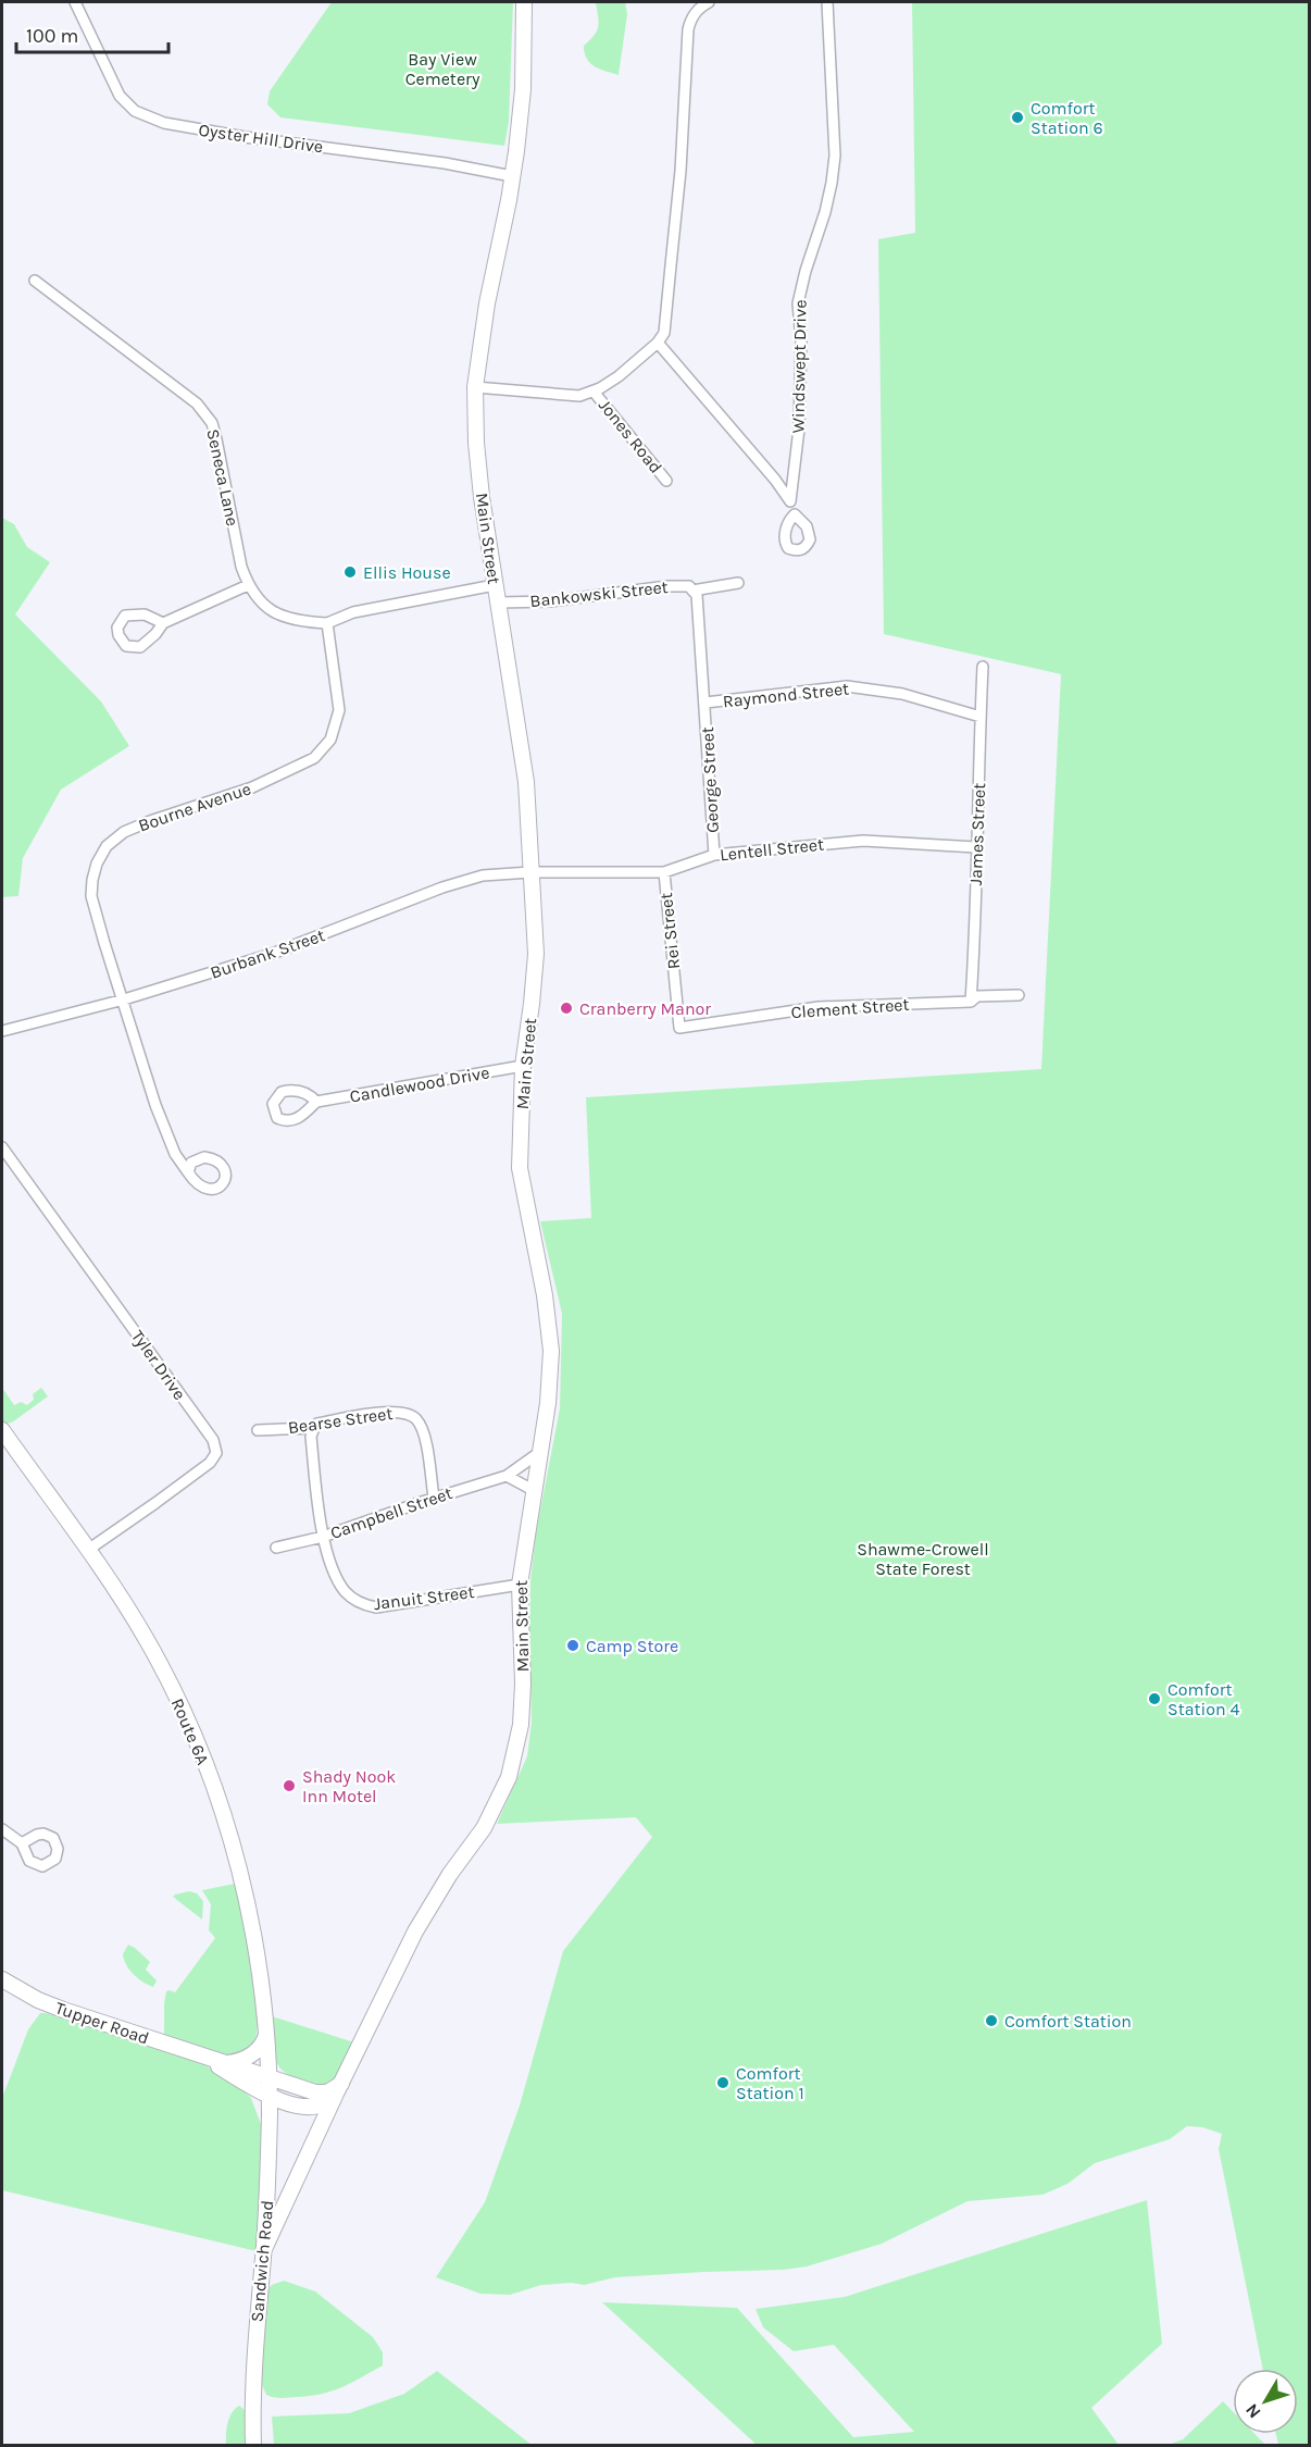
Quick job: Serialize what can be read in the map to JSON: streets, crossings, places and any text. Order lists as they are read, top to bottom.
{
  "streets": {
    "main road": [
      "Main Street",
      "Route 6A",
      "Tupper Road",
      "Sandwich Road"
    ],
    "street": [
      "Oyster Hill Drive",
      "Windswept Drive",
      "Jones Road",
      "Seneca Lane",
      "Bankowski Street",
      "Raymond Street",
      "George Street",
      "Bourne Avenue",
      "James Street",
      "Lentell Street",
      "Rei Street",
      "Burbank Street",
      "Clement Street",
      "Candlewood Drive",
      "Tyler Drive",
      "Bearse Street",
      "Campbell Street",
      "Januit Street"
    ]
  },
  "crossings": [
    ["Oyster Hill Drive", "Main Street"],
    ["Seneca Lane", "Bourne Avenue"],
    ["Main Street", "Bankowski Street"],
    ["Main Street", "Lentell Street"],
    ["Main Street", "Burbank Street"],
    ["Main Street", "Candlewood Drive"],
    ["Main Street", "Campbell Street"],
    ["Main Street", "Januit Street"],
    ["Main Street", "Sandwich Road"],
    ["Bankowski Street", "George Street"],
    ["Raymond Street", "George Street"],
    ["Raymond Street", "James Street"],
    ["George Street", "Lentell Street"],
    ["Bourne Avenue", "Burbank Street"],
    ["James Street", "Lentell Street"],
    ["James Street", "Clement Street"],
    ["Lentell Street", "Rei Street"],
    ["Lentell Street", "Burbank Street"],
    ["Rei Street", "Clement Street"],
    ["Tyler Drive", "Route 6A"],
    ["Bearse Street", "Campbell Street"],
    ["Bearse Street", "Januit Street"],
    ["Campbell Street", "Januit Street"],
    ["Route 6A", "Tupper Road"],
    ["Route 6A", "Sandwich Road"],
    ["Tupper Road", "Sandwich Road"]
  ],
  "parks": ["Bay View Cemetery", "Shawme-Crowell State Forest"],
  "places": [
    "Comfort Station 6",
    "Ellis House",
    "Cranberry Manor",
    "Camp Store",
    "Comfort Station 4",
    "Shady Nook Inn Motel",
    "Comfort Station",
    "Comfort Station 1"
  ],
  "scale_bar": "100 m",
  "north": "bottom left"
}
